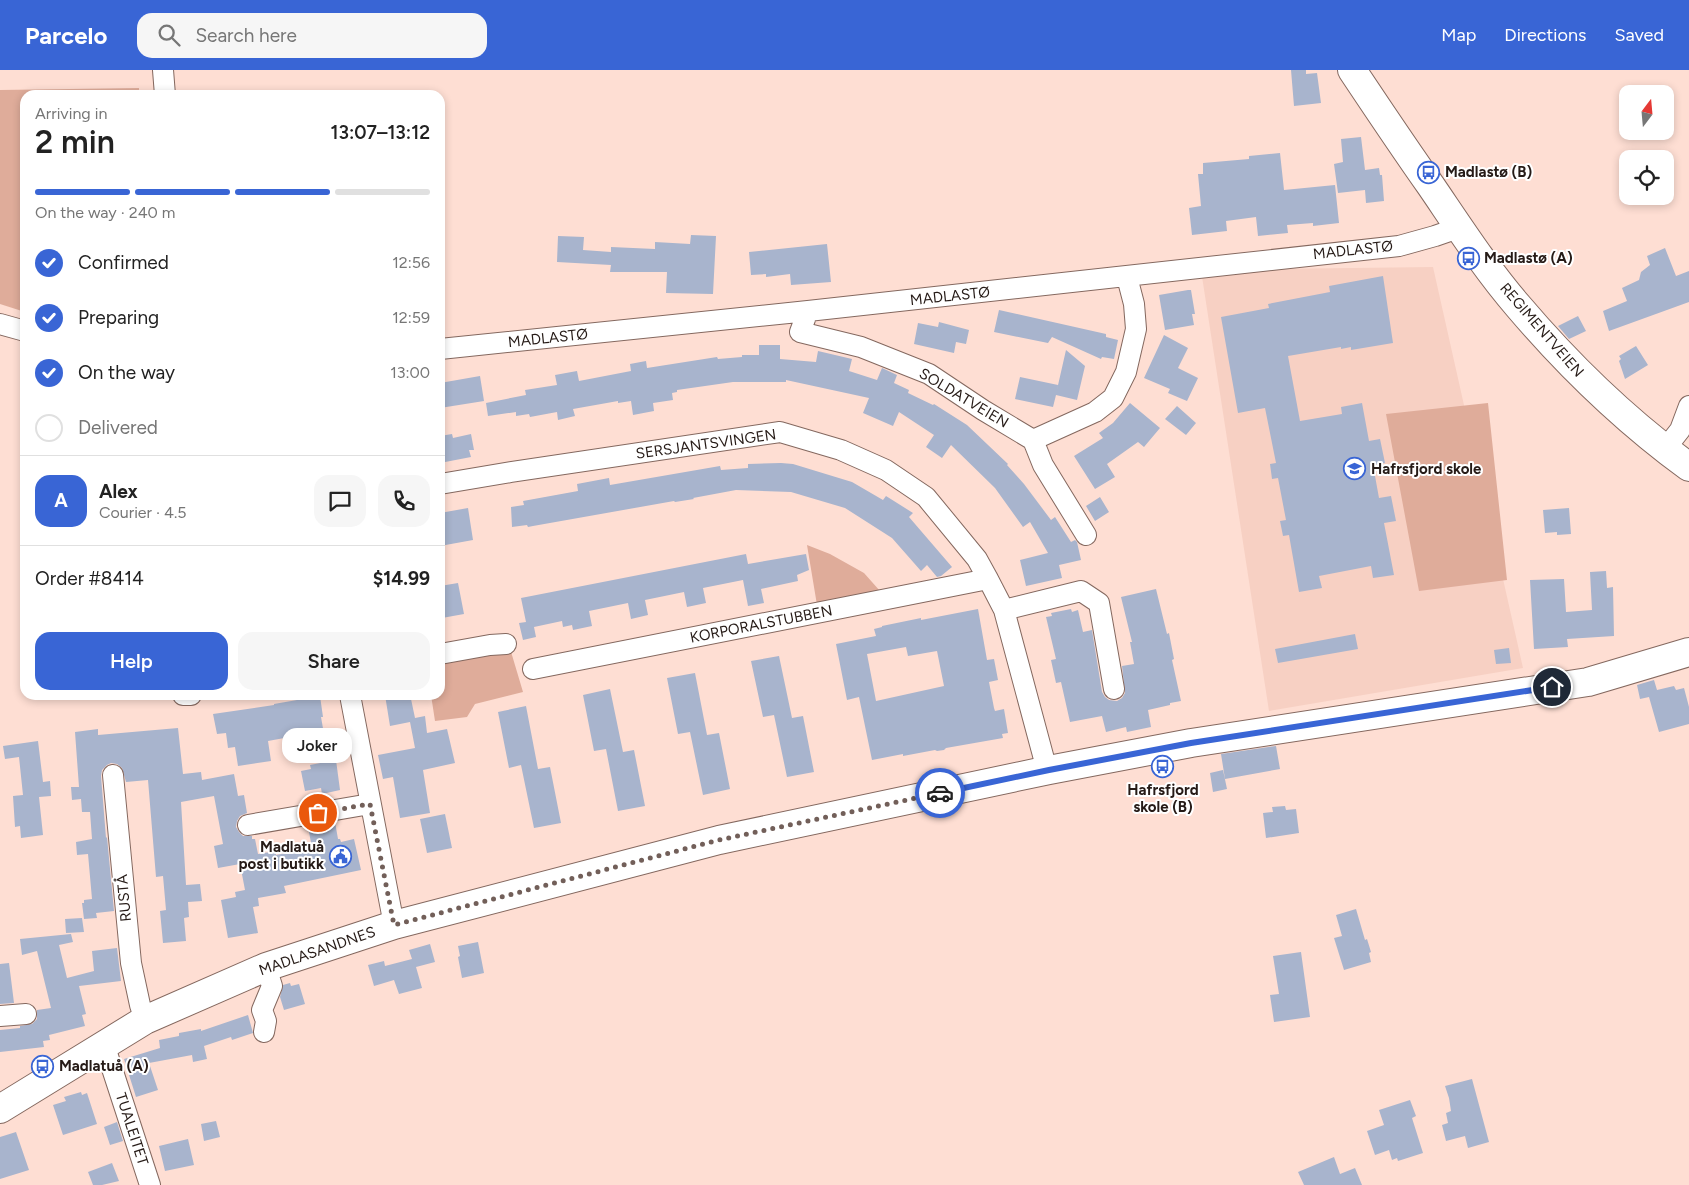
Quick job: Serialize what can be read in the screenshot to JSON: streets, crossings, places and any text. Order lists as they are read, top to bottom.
{
  "streets": {
    "street": [
      "MADLASTØ",
      "REGIMENTVEIEN",
      "SOLDATVEIEN",
      "SERSJANTSVINGEN",
      "KORPORALSTUBBEN",
      "RUSTÅ",
      "MADLASANDNES",
      "TUALEITET"
    ]
  },
  "crossings": [
    ["MADLASTØ", "REGIMENTVEIEN"],
    ["MADLASTØ", "SOLDATVEIEN"],
    ["SERSJANTSVINGEN", "KORPORALSTUBBEN"],
    ["SERSJANTSVINGEN", "MADLASANDNES"],
    ["RUSTÅ", "MADLASANDNES"],
    ["MADLASANDNES", "TUALEITET"]
  ],
  "places": {
    "bus stop": [
      "Madlastø (B)",
      "Madlastø (A)",
      "Hafrsfjord skole (B)",
      "Madlatuå (A)"
    ],
    "school or university": ["Hafrsfjord skole"],
    "other": ["Joker"],
    "public building": ["Madlatuå post i butikk"]
  },
  "north": "top",
  "page": {
    "header": "Parcelo",
    "search": "Search here",
    "nav": ["Map", "Directions", "Saved"],
    "heading": ["2 min", "Arriving in", "13:07–13:12"],
    "panel": [
      "Alex",
      "Courier · 4.5",
      "Order #8414",
      "$14.99"
    ],
    "bar": "On the way · 240 m",
    "list": [
      ["Confirmed", "12:56"],
      ["Preparing", "12:59"],
      ["On the way", "13:00"],
      "Delivered"
    ],
    "round": "A",
    "buttons": ["Help", "Share"],
    "bubble": "Joker"
  }
}
